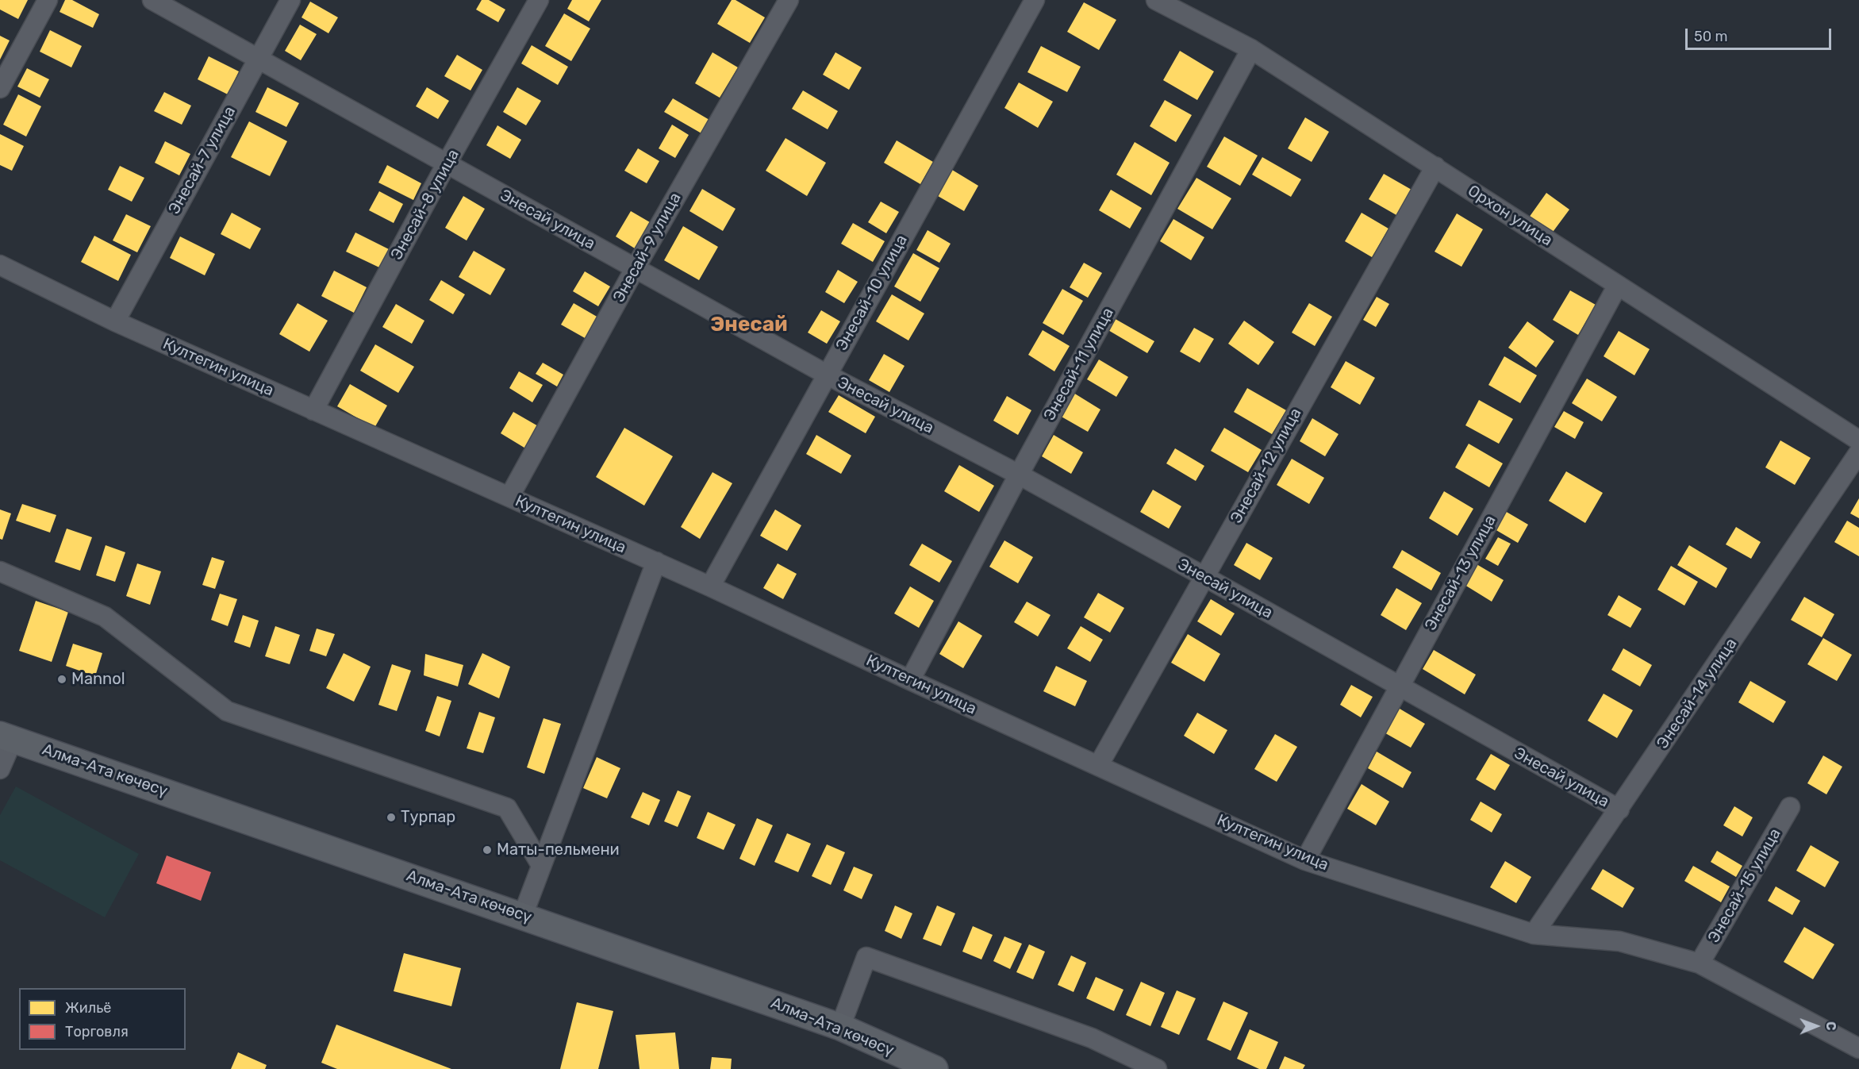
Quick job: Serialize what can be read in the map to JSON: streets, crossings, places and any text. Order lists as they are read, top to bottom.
{
  "streets": {
    "main road": ["Алма-Ата көчөсү"],
    "street": [
      "Энесай-7 улица",
      "Энесай-8 улица",
      "Орхон улица",
      "Энесай улица",
      "Энесай-9 улица",
      "Энесай-10 улица",
      "Энесай-11 улица",
      "Култегин улица",
      "Энесай-12 улица",
      "Энесай-13 улица",
      "Энесай-14 улица",
      "Энесай-15 улица"
    ]
  },
  "crossings": [
    ["Энесай-7 улица", "Энесай улица"],
    ["Энесай-7 улица", "Култегин улица"],
    ["Энесай-8 улица", "Энесай улица"],
    ["Энесай-8 улица", "Култегин улица"],
    ["Орхон улица", "Энесай-11 улица"],
    ["Орхон улица", "Энесай-12 улица"],
    ["Орхон улица", "Энесай-13 улица"],
    ["Энесай улица", "Энесай-9 улица"],
    ["Энесай улица", "Энесай-10 улица"],
    ["Энесай улица", "Энесай-11 улица"],
    ["Энесай улица", "Энесай-12 улица"],
    ["Энесай улица", "Энесай-13 улица"],
    ["Энесай улица", "Энесай-14 улица"],
    ["Энесай-9 улица", "Култегин улица"],
    ["Энесай-10 улица", "Култегин улица"],
    ["Энесай-11 улица", "Култегин улица"],
    ["Култегин улица", "Энесай-12 улица"],
    ["Култегин улица", "Энесай-13 улица"],
    ["Култегин улица", "Энесай-14 улица"],
    ["Култегин улица", "Энесай-15 улица"]
  ],
  "districts": ["Энесай"],
  "places": ["Mannol", "Турпар", "Маты-пельмени"],
  "legend": ["Жильё", "Торговля"],
  "scale_bar": "50 m",
  "north": "right"
}
